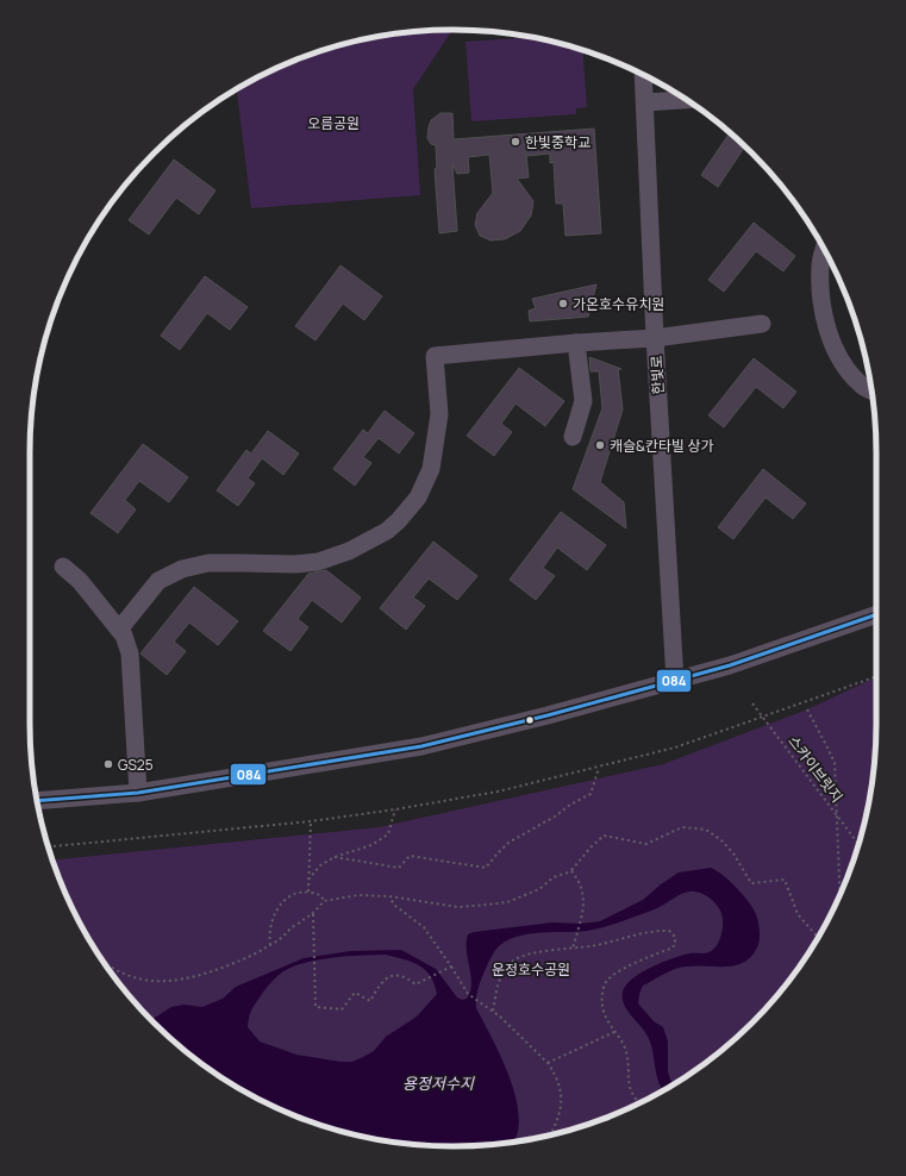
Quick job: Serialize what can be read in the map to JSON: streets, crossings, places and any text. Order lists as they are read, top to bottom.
{
  "streets": {
    "street": ["한빛로"],
    "path": ["스카이브릿지"]
  },
  "water": ["용정저수지"],
  "parks": ["오름공원", "운정호수공원"],
  "places": [
    "한빛중학교",
    "가온호수유치원",
    "캐슬&칸타빌 상가",
    "GS25"
  ],
  "lines": ["transit line 084"]
}
